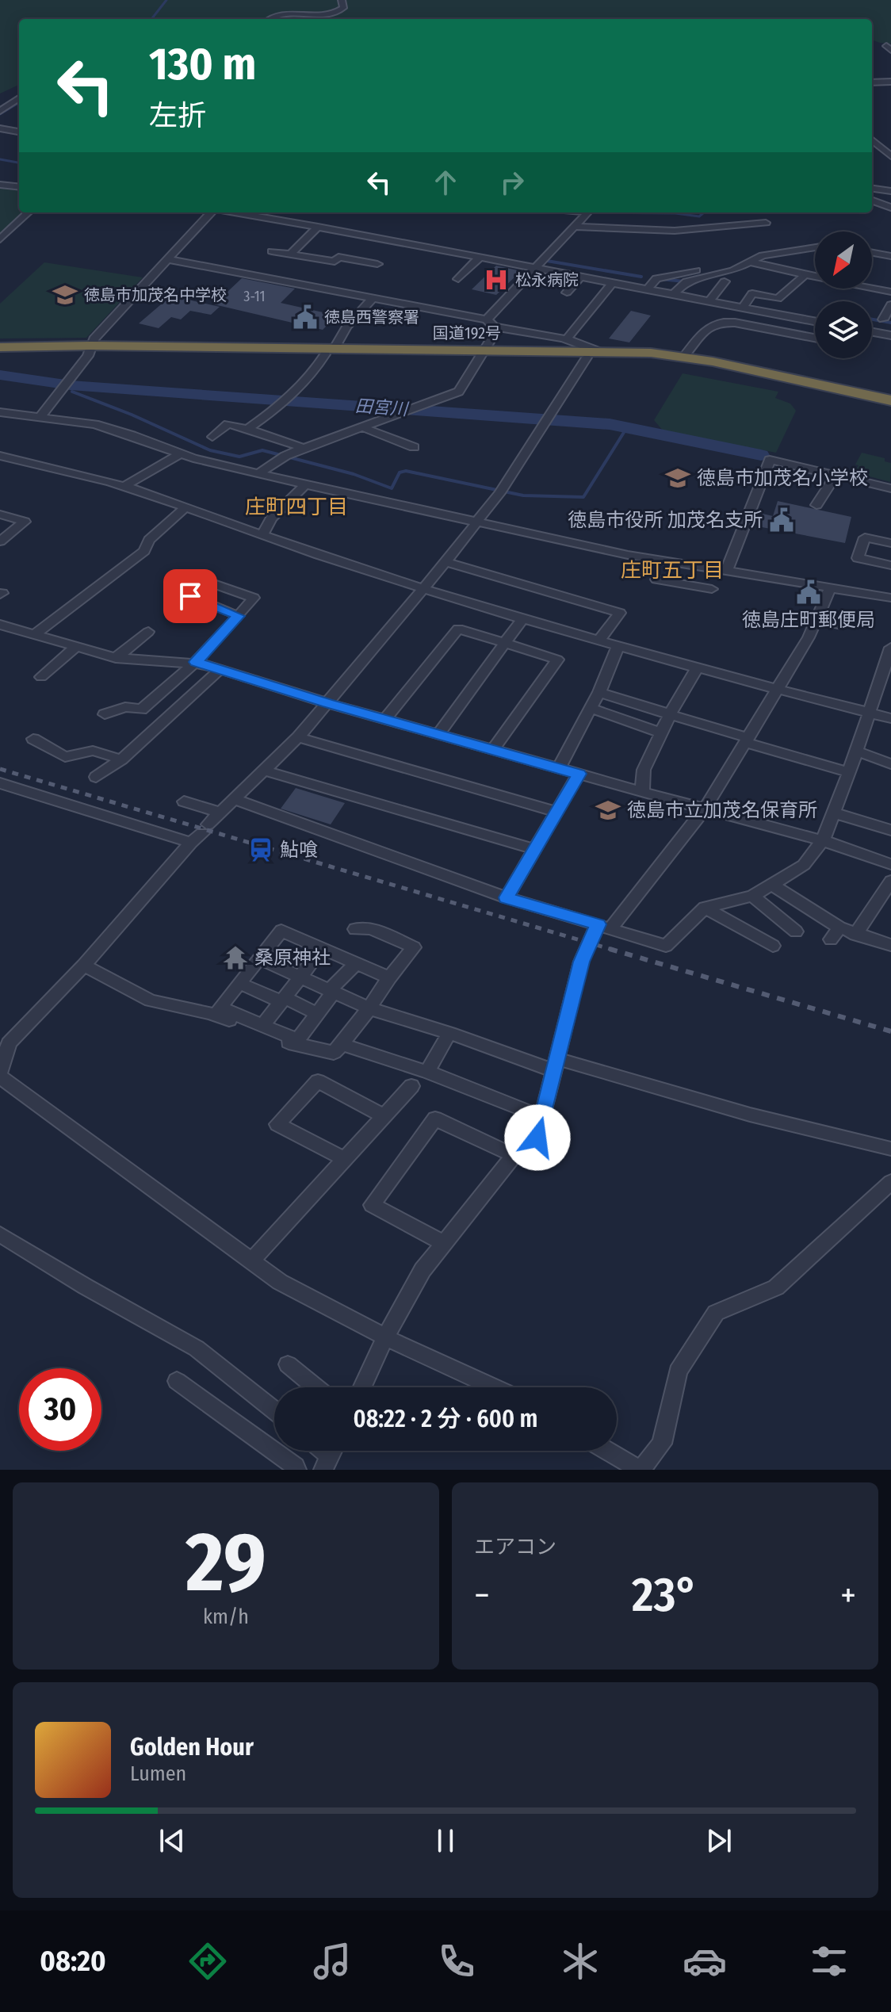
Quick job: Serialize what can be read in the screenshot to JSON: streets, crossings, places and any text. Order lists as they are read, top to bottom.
{
  "streets": {
    "highway": ["国道192号"]
  },
  "districts": ["庄町四丁目", "庄町五丁目"],
  "water": ["田宮川"],
  "places": {
    "hospital": ["松永病院"],
    "school or university": ["徳島市加茂名中学校", "徳島市加茂名小学校", "徳島市立加茂名保育所"],
    "public building": ["徳島西警察署", "徳島市役所 加茂名支所", "徳島庄町郵便局"],
    "station": ["鮎喰"],
    "temple": ["桑原神社"]
  },
  "house_numbers": ["3-11"],
  "north": "bottom left",
  "page": {
    "turn": ["130 m", "左折"],
    "limit": "30",
    "trip": "08:22 · 2 分 · 600 m",
    "tile": [
      ["29", "km/h"],
      "エアコン"
    ],
    "heat": ["−", "23°", "+"],
    "song": ["Golden Hour", "Lumen"],
    "tabs": "08:20"
  }
}
